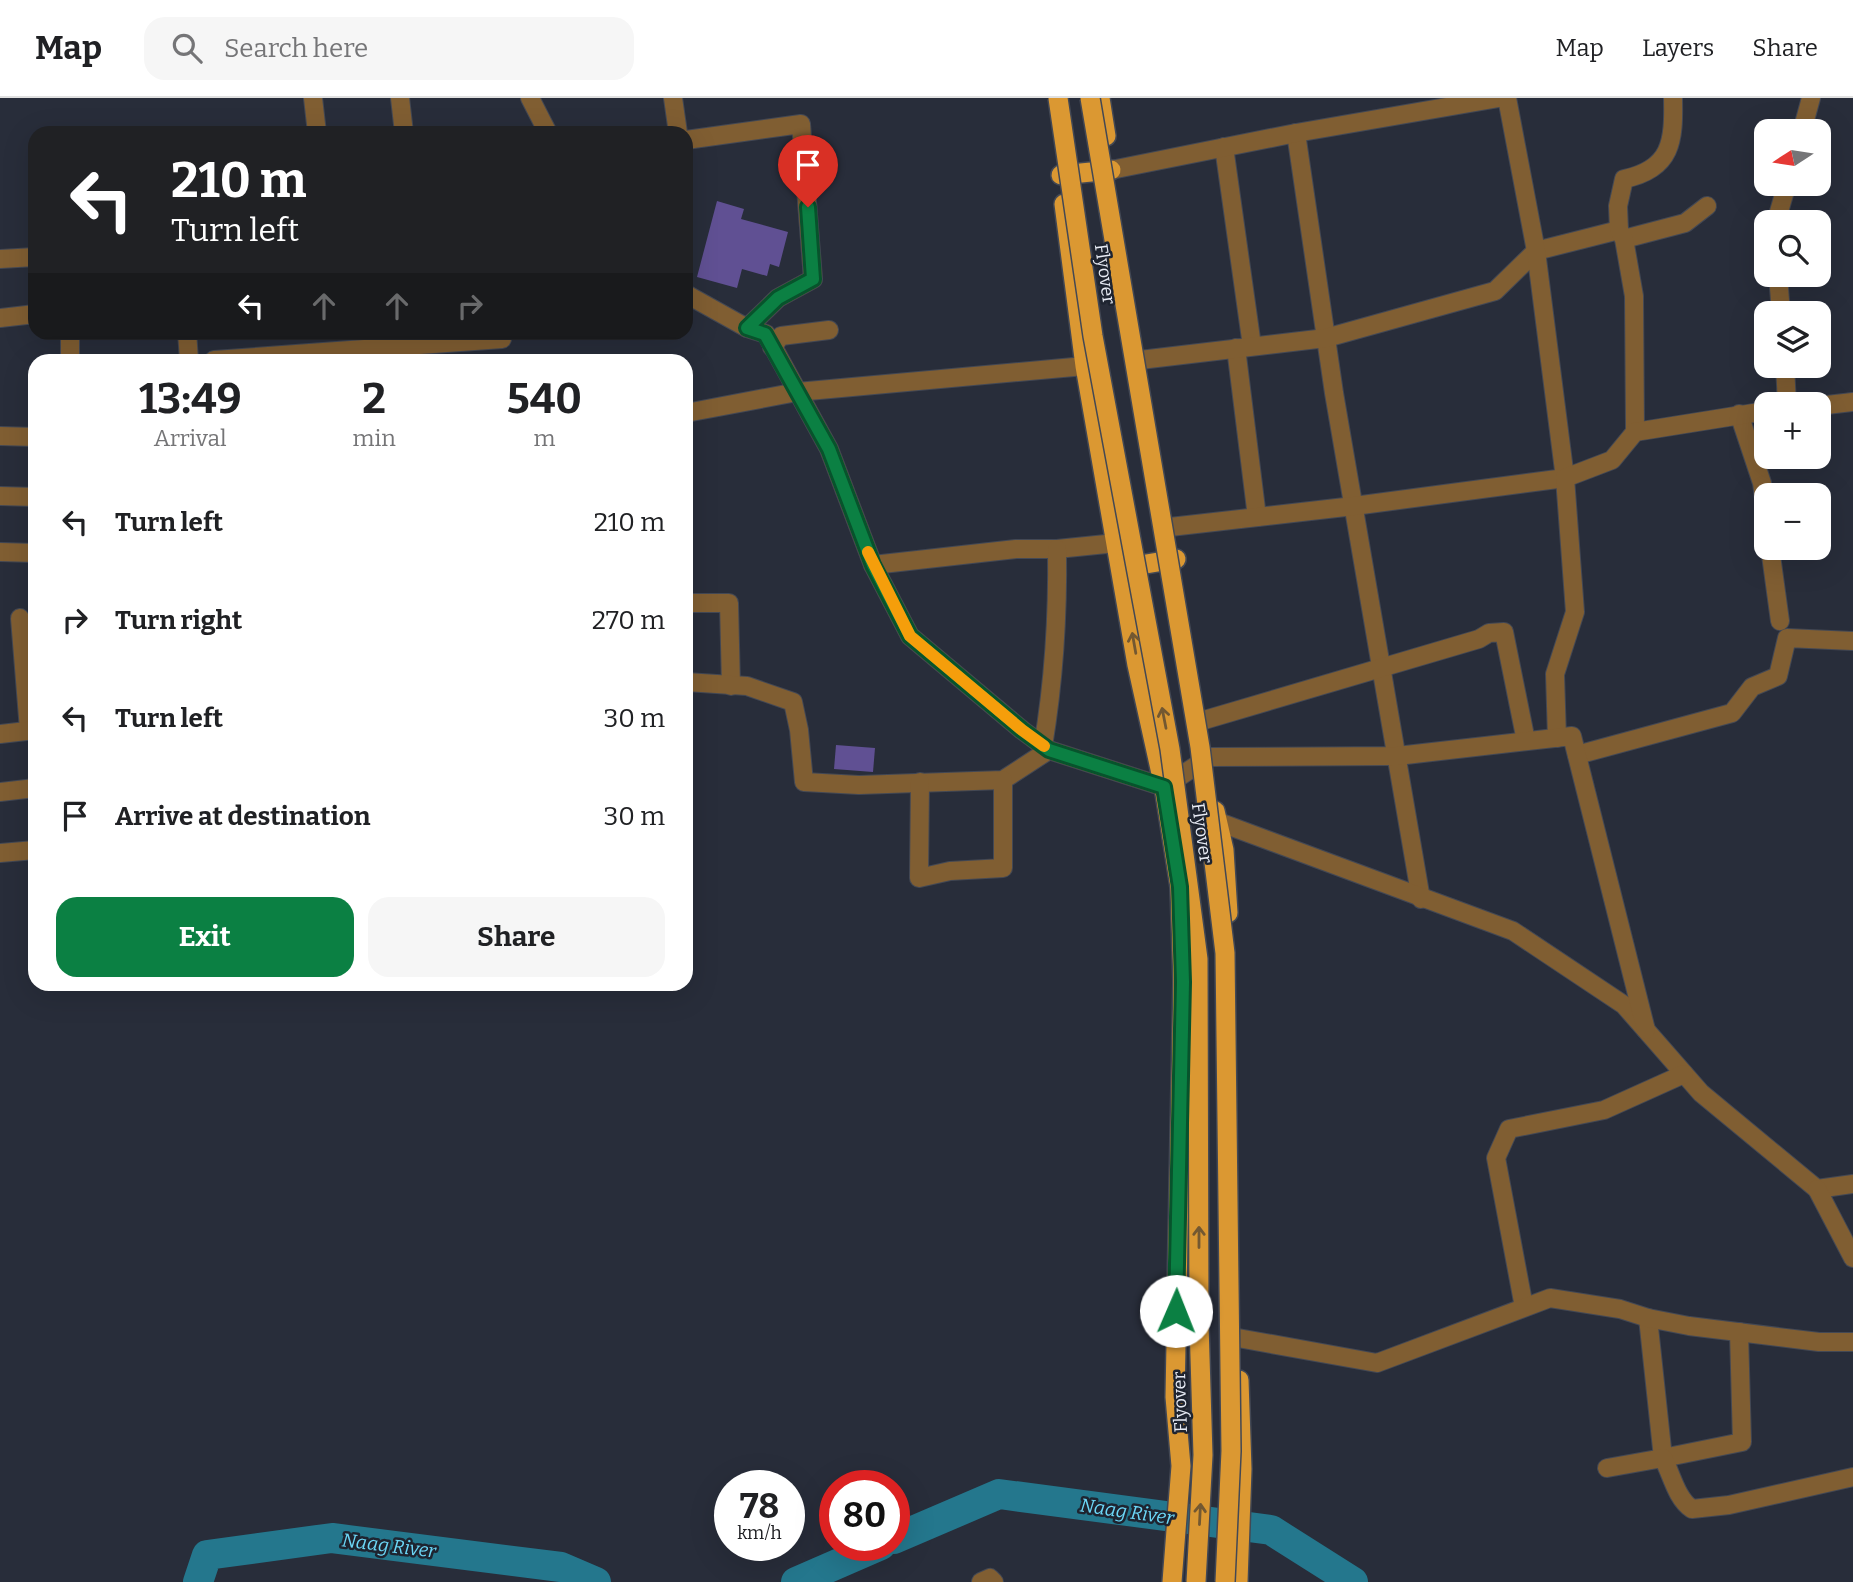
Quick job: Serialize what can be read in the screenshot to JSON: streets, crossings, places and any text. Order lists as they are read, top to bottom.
{
  "streets": {
    "highway": ["Flyover"]
  },
  "water": ["Naag River"],
  "north": "left",
  "page": {
    "header": "Map",
    "search": "Search here",
    "nav": ["Map", "Layers", "Share"],
    "map_buttons": ["+", "−"],
    "turn": ["210 m", "Turn left"],
    "eta": [
      "13:49",
      "Arrival",
      "2",
      "min",
      "540",
      "m"
    ],
    "list": [
      {
        "name": "Turn left",
        "value": "210 m"
      },
      {
        "name": "Turn right",
        "value": "270 m"
      },
      {
        "name": "Turn left",
        "value": "30 m"
      },
      {
        "name": "Arrive at destination",
        "value": "30 m"
      }
    ],
    "buttons": ["Exit", "Share"],
    "speed": "78 km/h",
    "limit": "80"
  }
}
